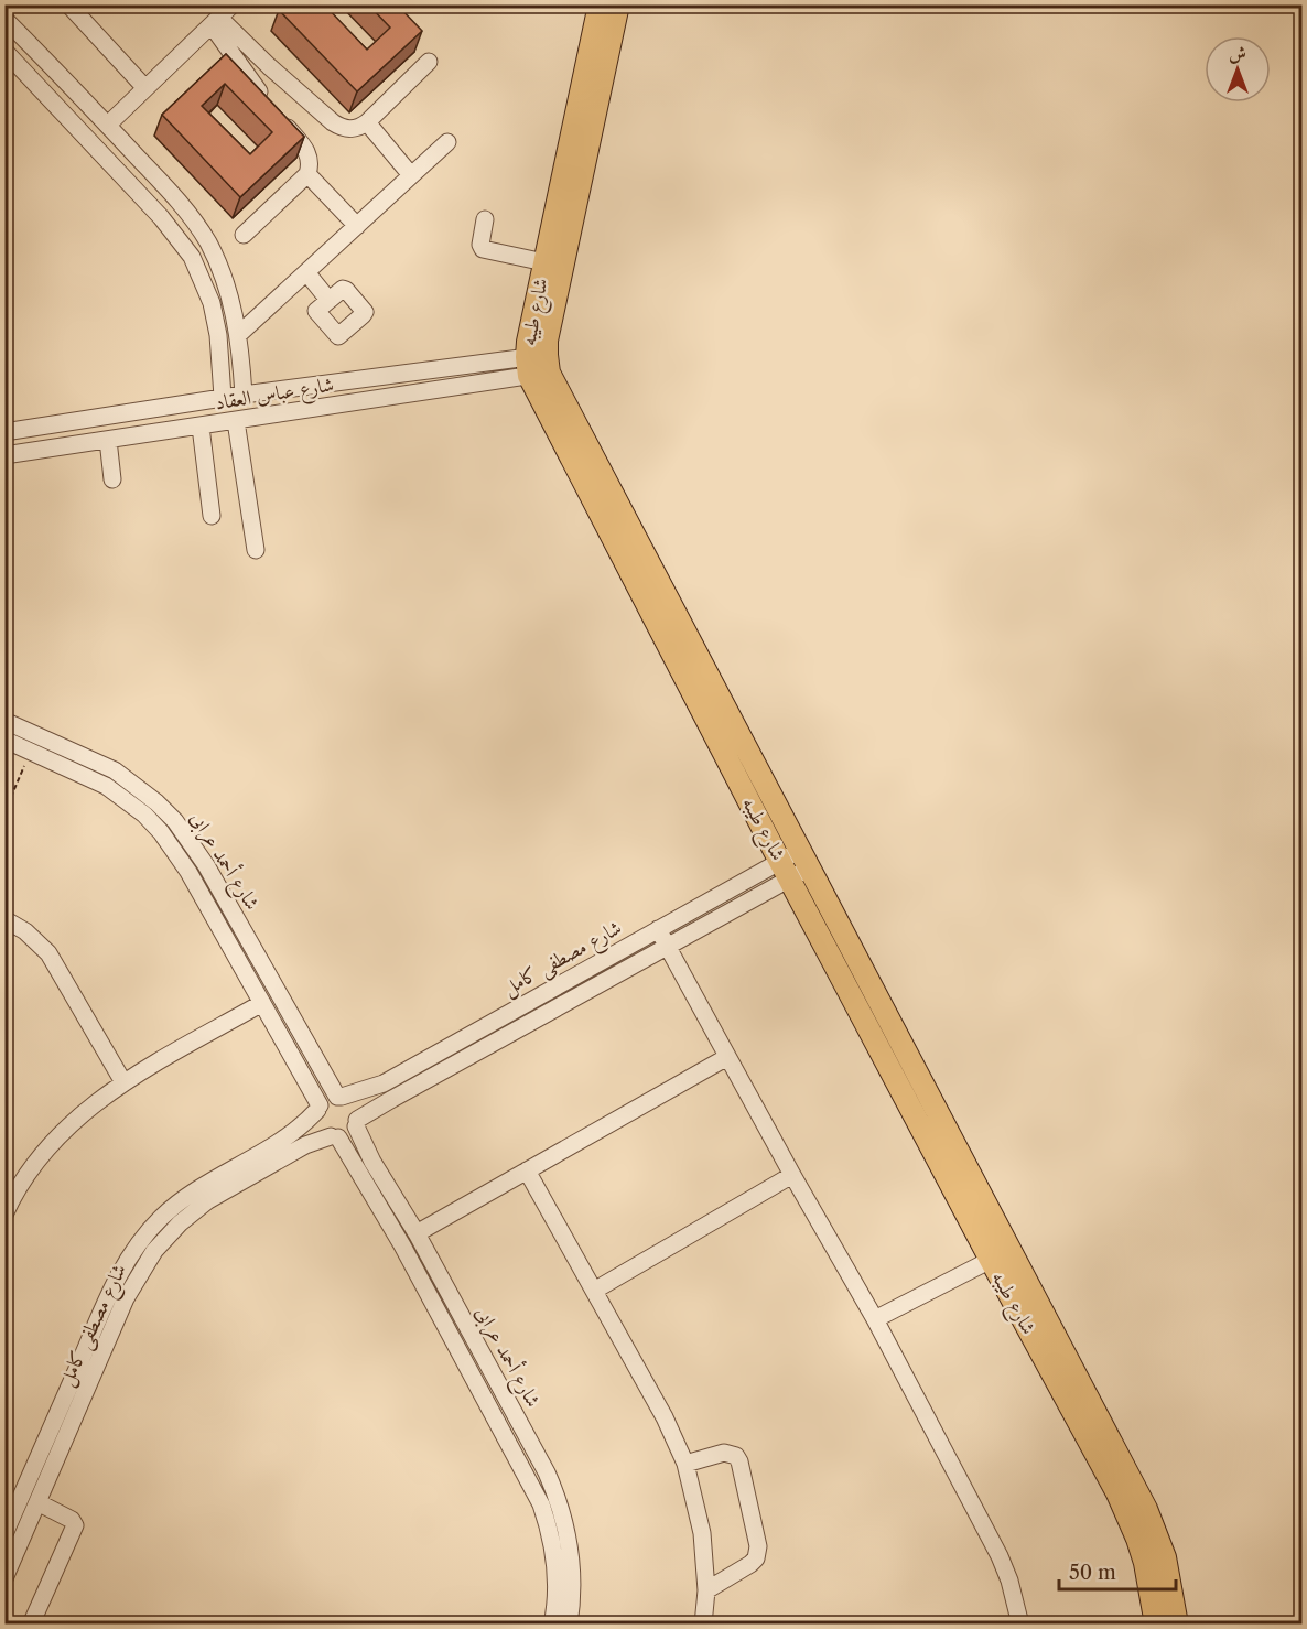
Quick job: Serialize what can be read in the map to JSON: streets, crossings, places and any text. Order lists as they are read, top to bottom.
{
  "streets": {
    "main road": ["شارع طيبه"],
    "street": ["شارع عباس العقاد", "شارع أحمد عرابى", "شارع مصطفى كامل"]
  },
  "crossings": [
    ["شارع طيبه", "شارع عباس العقاد"],
    ["شارع طيبه", "شارع مصطفى كامل"],
    ["شارع أحمد عرابى", "شارع مصطفى كامل"]
  ],
  "scale_bar": "50 m",
  "north": "top"
}
